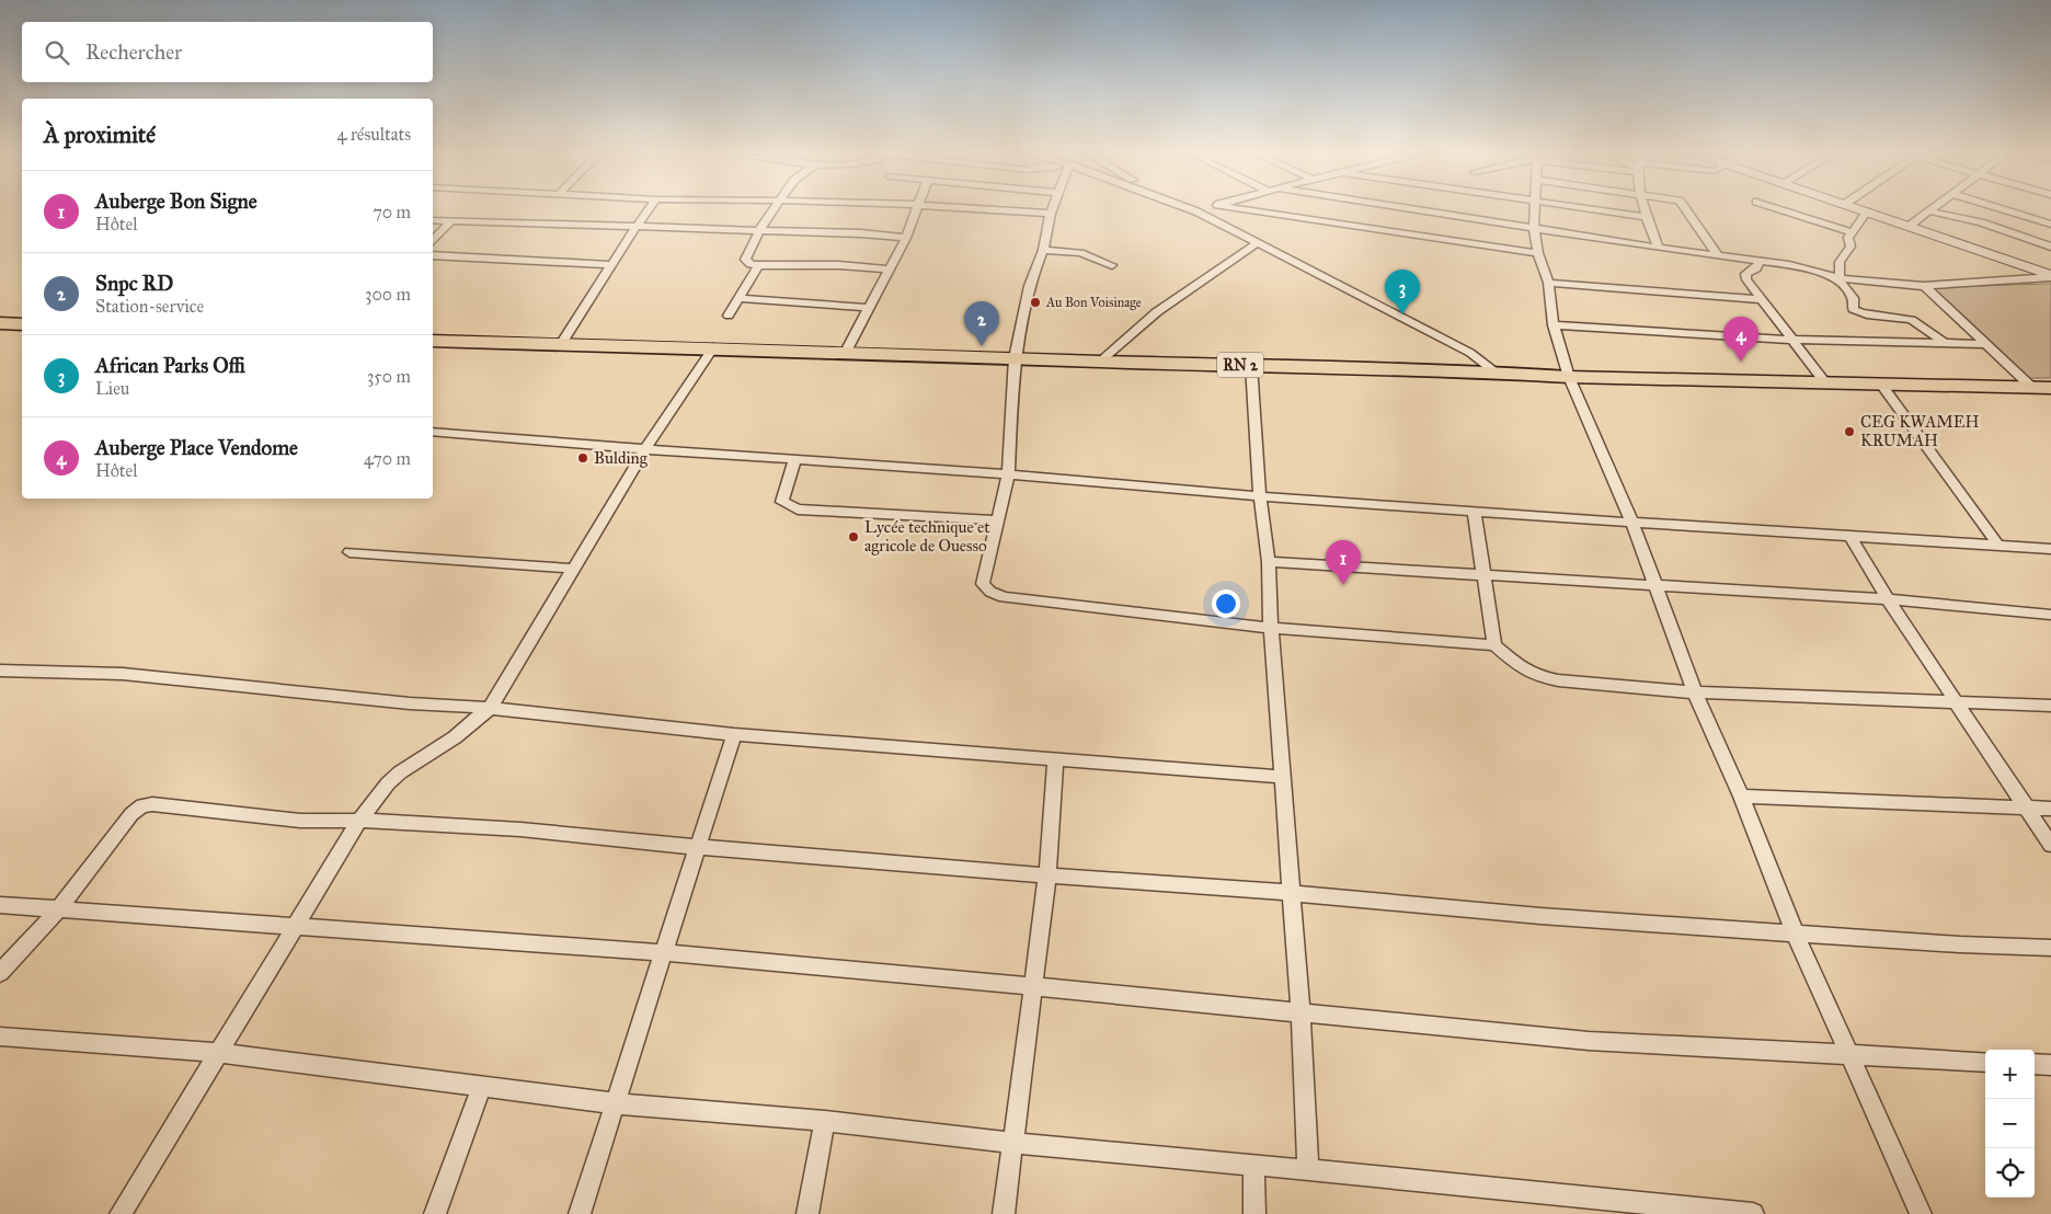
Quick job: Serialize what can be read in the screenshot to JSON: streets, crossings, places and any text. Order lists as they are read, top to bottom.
{
  "streets": {
    "highway": ["RN 2"]
  },
  "places": [
    "Au Bon Voisinage",
    "CEG KWAMEH KRUMAH",
    "Bulding",
    "Lycée technique et agricole de Ouesso"
  ],
  "page": {
    "search": "Rechercher",
    "heading": ["À proximité", "4 résultats"],
    "list": [
      {
        "mark": "1",
        "name": "Auberge Bon Signe",
        "note": "Hôtel",
        "value": "70 m"
      },
      {
        "mark": "2",
        "name": "Snpc RD",
        "note": "Station-service",
        "value": "300 m"
      },
      {
        "mark": "3",
        "name": "African Parks Offi",
        "note": "Lieu",
        "value": "350 m"
      },
      {
        "mark": "4",
        "name": "Auberge Place Vendome",
        "note": "Hôtel",
        "value": "470 m"
      }
    ],
    "pins": [
      "3",
      "2",
      "4",
      "1"
    ],
    "map_buttons": ["+", "−"]
  }
}
